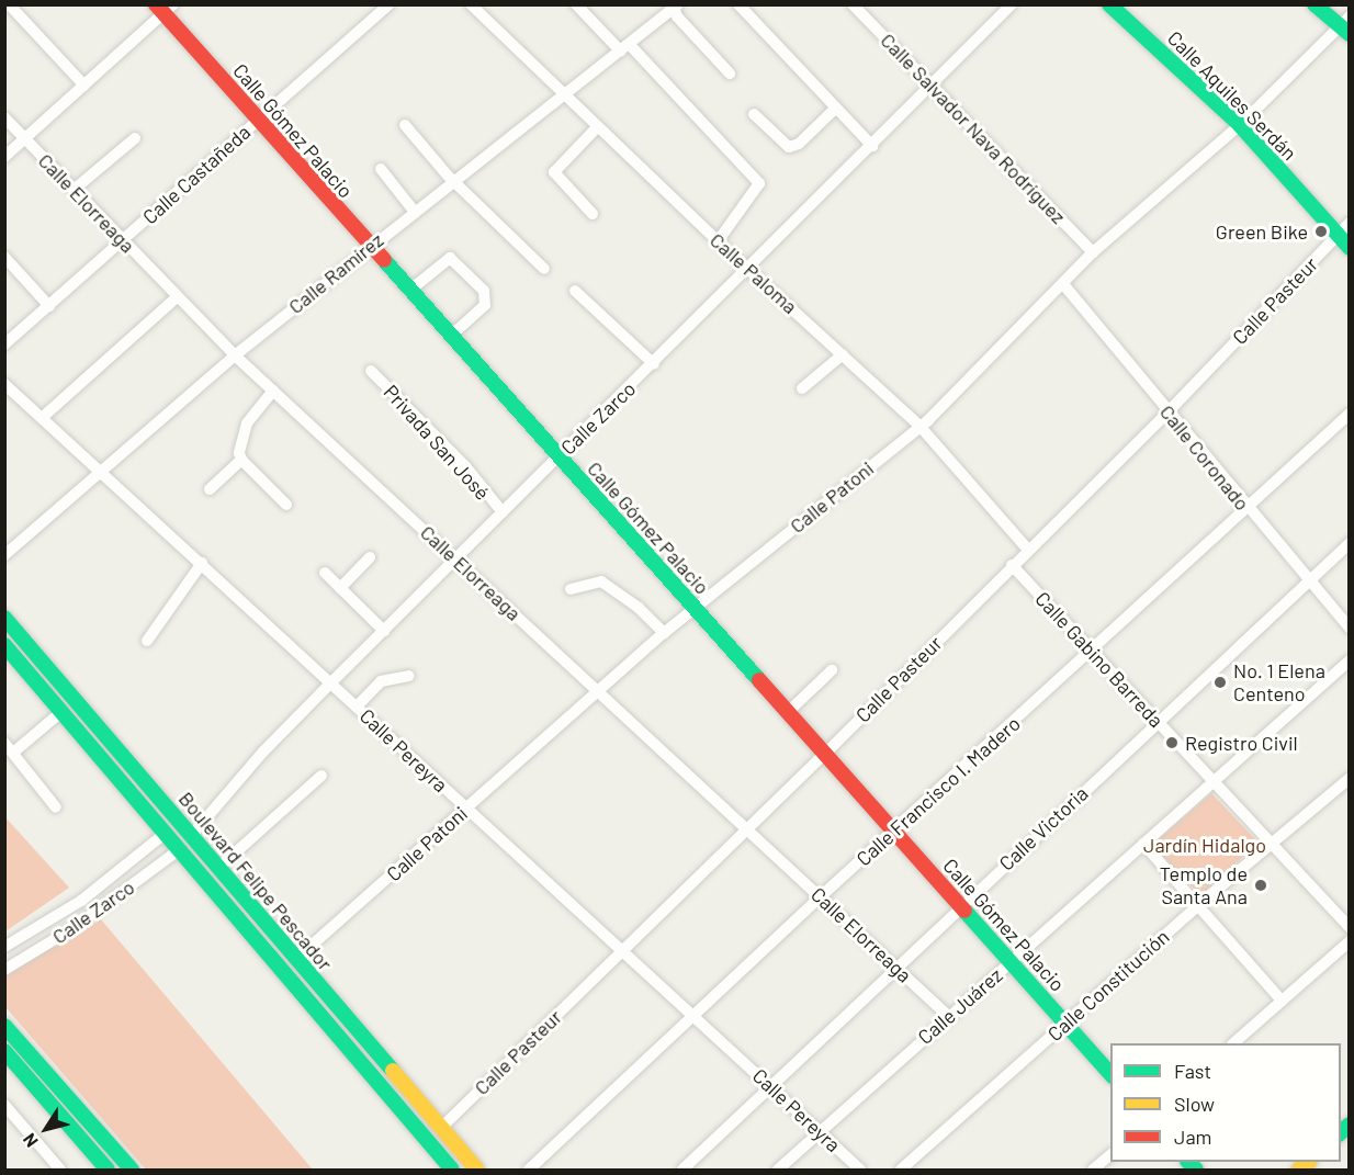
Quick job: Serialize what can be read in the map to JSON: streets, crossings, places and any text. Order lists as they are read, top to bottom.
{
  "streets": {
    "main road": ["Calle Aquiles Serdán", "Calle Gómez Palacio", "Boulevard Felipe Pescador"],
    "street": [
      "Calle Salvador Nava Rodríguez",
      "Calle Castañeda",
      "Calle Elorreaga",
      "Calle Ramírez",
      "Calle Paloma",
      "Calle Pasteur",
      "Calle Zarco",
      "Privada San José",
      "Calle Coronado",
      "Calle Patoni",
      "Calle Gabino Barreda",
      "Calle Pereyra",
      "Calle Francisco I. Madero",
      "Calle Victoria",
      "Calle Constitución",
      "Calle Juárez"
    ]
  },
  "crossings": [
    ["Calle Aquiles Serdán", "Calle Pasteur"],
    ["Calle Aquiles Serdán", "Calle Patoni"],
    ["Calle Salvador Nava Rodríguez", "Calle Zarco"],
    ["Calle Salvador Nava Rodríguez", "Calle Patoni"],
    ["Calle Gómez Palacio", "Calle Castañeda"],
    ["Calle Gómez Palacio", "Calle Ramírez"],
    ["Calle Gómez Palacio", "Calle Pasteur"],
    ["Calle Gómez Palacio", "Calle Zarco"],
    ["Calle Gómez Palacio", "Calle Patoni"],
    ["Calle Gómez Palacio", "Calle Francisco I. Madero"],
    ["Calle Gómez Palacio", "Calle Victoria"],
    ["Calle Gómez Palacio", "Calle Constitución"],
    ["Calle Gómez Palacio", "Calle Juárez"],
    ["Calle Castañeda", "Calle Elorreaga"],
    ["Calle Elorreaga", "Calle Ramírez"],
    ["Calle Elorreaga", "Calle Pasteur"],
    ["Calle Elorreaga", "Calle Zarco"],
    ["Calle Elorreaga", "Calle Patoni"],
    ["Calle Elorreaga", "Calle Francisco I. Madero"],
    ["Calle Elorreaga", "Calle Victoria"],
    ["Calle Elorreaga", "Calle Juárez"],
    ["Calle Ramírez", "Calle Paloma"],
    ["Calle Ramírez", "Calle Pereyra"],
    ["Calle Paloma", "Calle Pasteur"],
    ["Calle Paloma", "Calle Zarco"],
    ["Calle Paloma", "Calle Patoni"],
    ["Calle Pasteur", "Calle Coronado"],
    ["Calle Pasteur", "Calle Gabino Barreda"],
    ["Calle Pasteur", "Calle Pereyra"],
    ["Calle Pasteur", "Boulevard Felipe Pescador"],
    ["Calle Zarco", "Privada San José"],
    ["Calle Zarco", "Calle Pereyra"],
    ["Calle Zarco", "Boulevard Felipe Pescador"],
    ["Calle Coronado", "Calle Patoni"],
    ["Calle Coronado", "Calle Francisco I. Madero"],
    ["Calle Coronado", "Calle Victoria"],
    ["Calle Patoni", "Calle Pereyra"],
    ["Calle Patoni", "Boulevard Felipe Pescador"],
    ["Calle Gabino Barreda", "Calle Francisco I. Madero"],
    ["Calle Gabino Barreda", "Calle Victoria"],
    ["Calle Gabino Barreda", "Calle Constitución"],
    ["Calle Gabino Barreda", "Calle Juárez"],
    ["Calle Pereyra", "Calle Francisco I. Madero"],
    ["Calle Pereyra", "Calle Victoria"],
    ["Calle Pereyra", "Calle Juárez"]
  ],
  "parks": ["Jardín Hidalgo"],
  "places": [
    "Green Bike",
    "No. 1 Elena Centeno",
    "Registro Civil",
    "Templo de Santa Ana"
  ],
  "legend": ["Fast", "Slow", "Jam"],
  "north": "bottom left"
}
